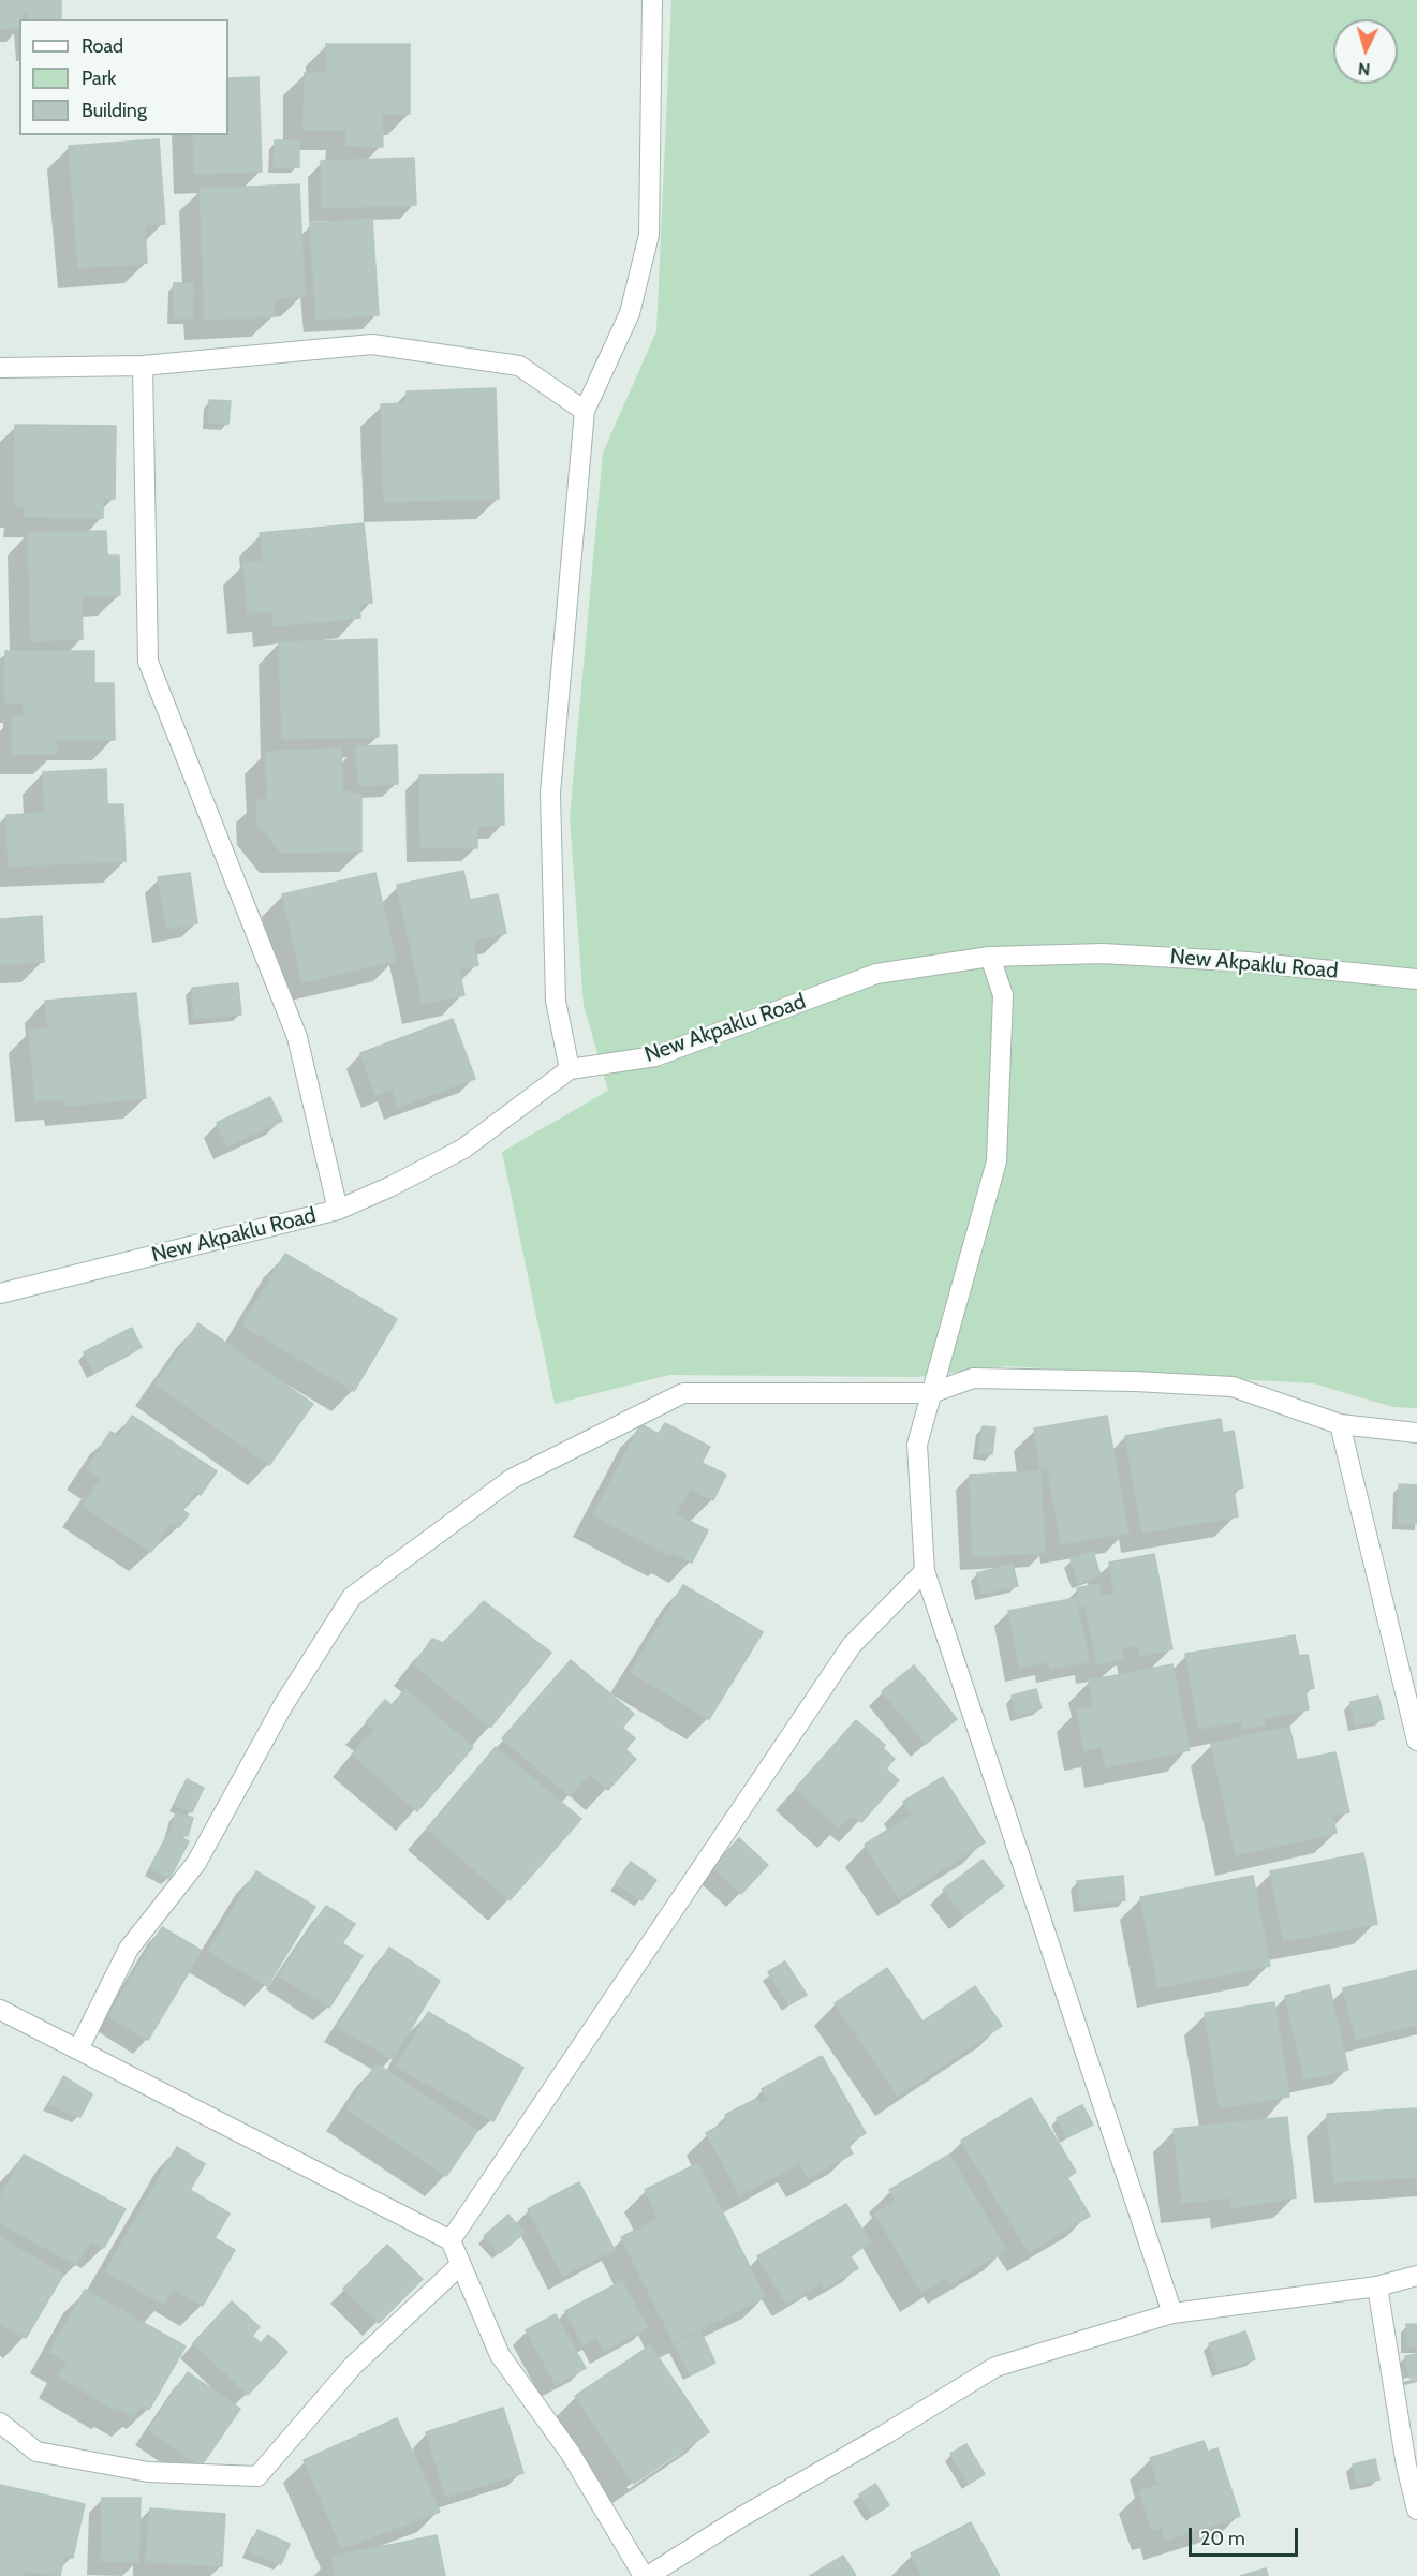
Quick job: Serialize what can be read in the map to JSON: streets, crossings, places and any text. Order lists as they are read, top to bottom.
{
  "streets": {
    "street": ["New Akpaklu Road"]
  },
  "legend": ["Road", "Park", "Building"],
  "scale_bar": "20 m",
  "north": "bottom"
}
